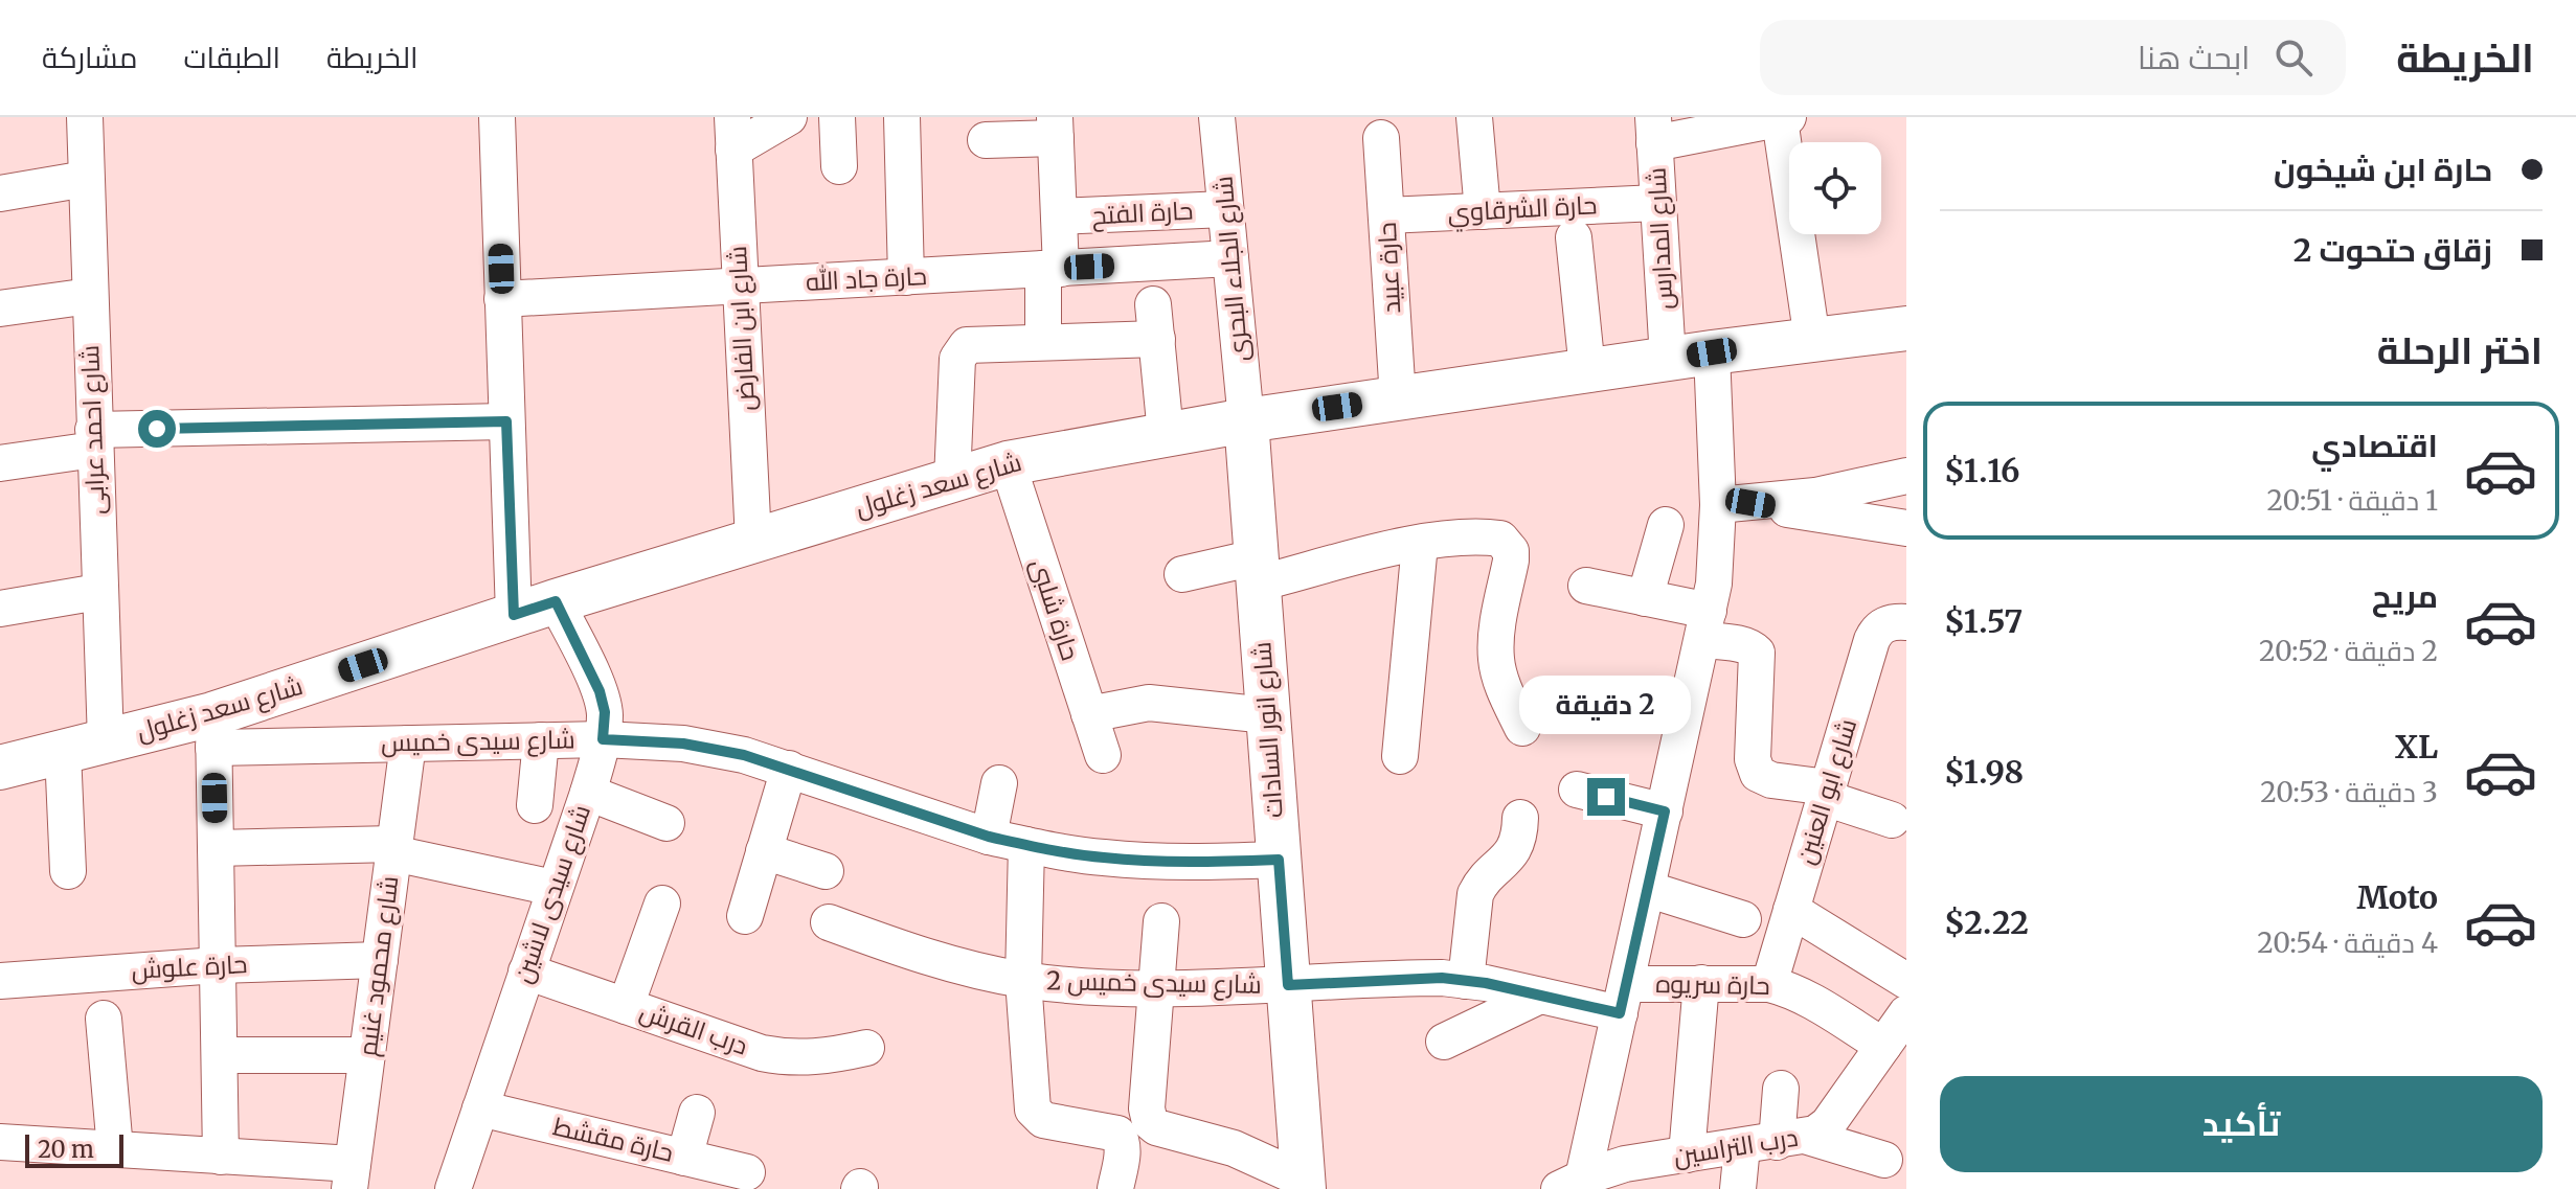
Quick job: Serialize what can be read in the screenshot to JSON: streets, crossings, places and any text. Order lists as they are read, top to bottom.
{
  "streets": {
    "street": [
      "حارة الشرقاوي",
      "حارة الفتح",
      "شارع المدارس",
      "حارة عبيد",
      "شارع الجلاء البحرى",
      "حارة جاد الله",
      "شارع ابن الفارض",
      "شارع احمد عرابى",
      "شارع سعد زغلول",
      "حارة شلبى",
      "شارع انور السادات",
      "شارع سيدى خميس",
      "شارع ابو العنين",
      "شارع سيدى لاشين",
      "شارع محمود غنيم",
      "حارة علوش",
      "شارع سيدى خميس 2",
      "حارة سريوه",
      "درب القرش",
      "حارة مقشط",
      "درب التراسين"
    ]
  },
  "crossings": [
    ["حارة الشرقاوي", "شارع المدارس"],
    ["حارة الشرقاوي", "حارة عبيد"],
    ["حارة الفتح", "شارع الجلاء البحرى"],
    ["شارع المدارس", "شارع سعد زغلول"],
    ["حارة عبيد", "شارع سعد زغلول"],
    ["شارع الجلاء البحرى", "حارة جاد الله"],
    ["شارع الجلاء البحرى", "شارع سعد زغلول"],
    ["شارع الجلاء البحرى", "شارع انور السادات"],
    ["حارة جاد الله", "شارع ابن الفارض"],
    ["شارع ابن الفارض", "شارع سعد زغلول"],
    ["شارع احمد عرابى", "شارع سعد زغلول"],
    ["شارع سعد زغلول", "حارة شلبى"],
    ["شارع سعد زغلول", "شارع انور السادات"],
    ["شارع سعد زغلول", "شارع سيدى خميس"],
    ["شارع سعد زغلول", "شارع سيدى لاشين"],
    ["شارع انور السادات", "شارع سيدى خميس"],
    ["شارع انور السادات", "شارع سيدى خميس 2"],
    ["شارع سيدى خميس", "شارع سيدى لاشين"],
    ["شارع سيدى خميس", "شارع محمود غنيم"],
    ["شارع ابو العنين", "حارة سريوه"],
    ["شارع سيدى لاشين", "درب القرش"],
    ["شارع سيدى لاشين", "حارة مقشط"],
    ["شارع محمود غنيم", "حارة علوش"],
    ["شارع سيدى خميس 2", "حارة سريوه"],
    ["حارة سريوه", "درب التراسين"]
  ],
  "scale_bar": "20 m",
  "page": {
    "header": "الخريطة",
    "search": "ابحث هنا",
    "nav": ["الخريطة", "الطبقات", "مشاركة"],
    "banner": ["حارة ابن شيخون", "زقاق حتحوت 2"],
    "heading": "اختر الرحلة",
    "list": [
      {
        "name": "اقتصادي",
        "note": "1 دقيقة · 20:51",
        "value": "$1.16"
      },
      {
        "name": "مريح",
        "note": "2 دقيقة · 20:52",
        "value": "$1.57"
      },
      {
        "name": "XL",
        "note": "3 دقيقة · 20:53",
        "value": "$1.98"
      },
      {
        "name": "Moto",
        "note": "4 دقيقة · 20:54",
        "value": "$2.22"
      }
    ],
    "bubble": "2 دقيقة",
    "buttons": "تأكيد",
    "scale": "20 m"
  }
}
